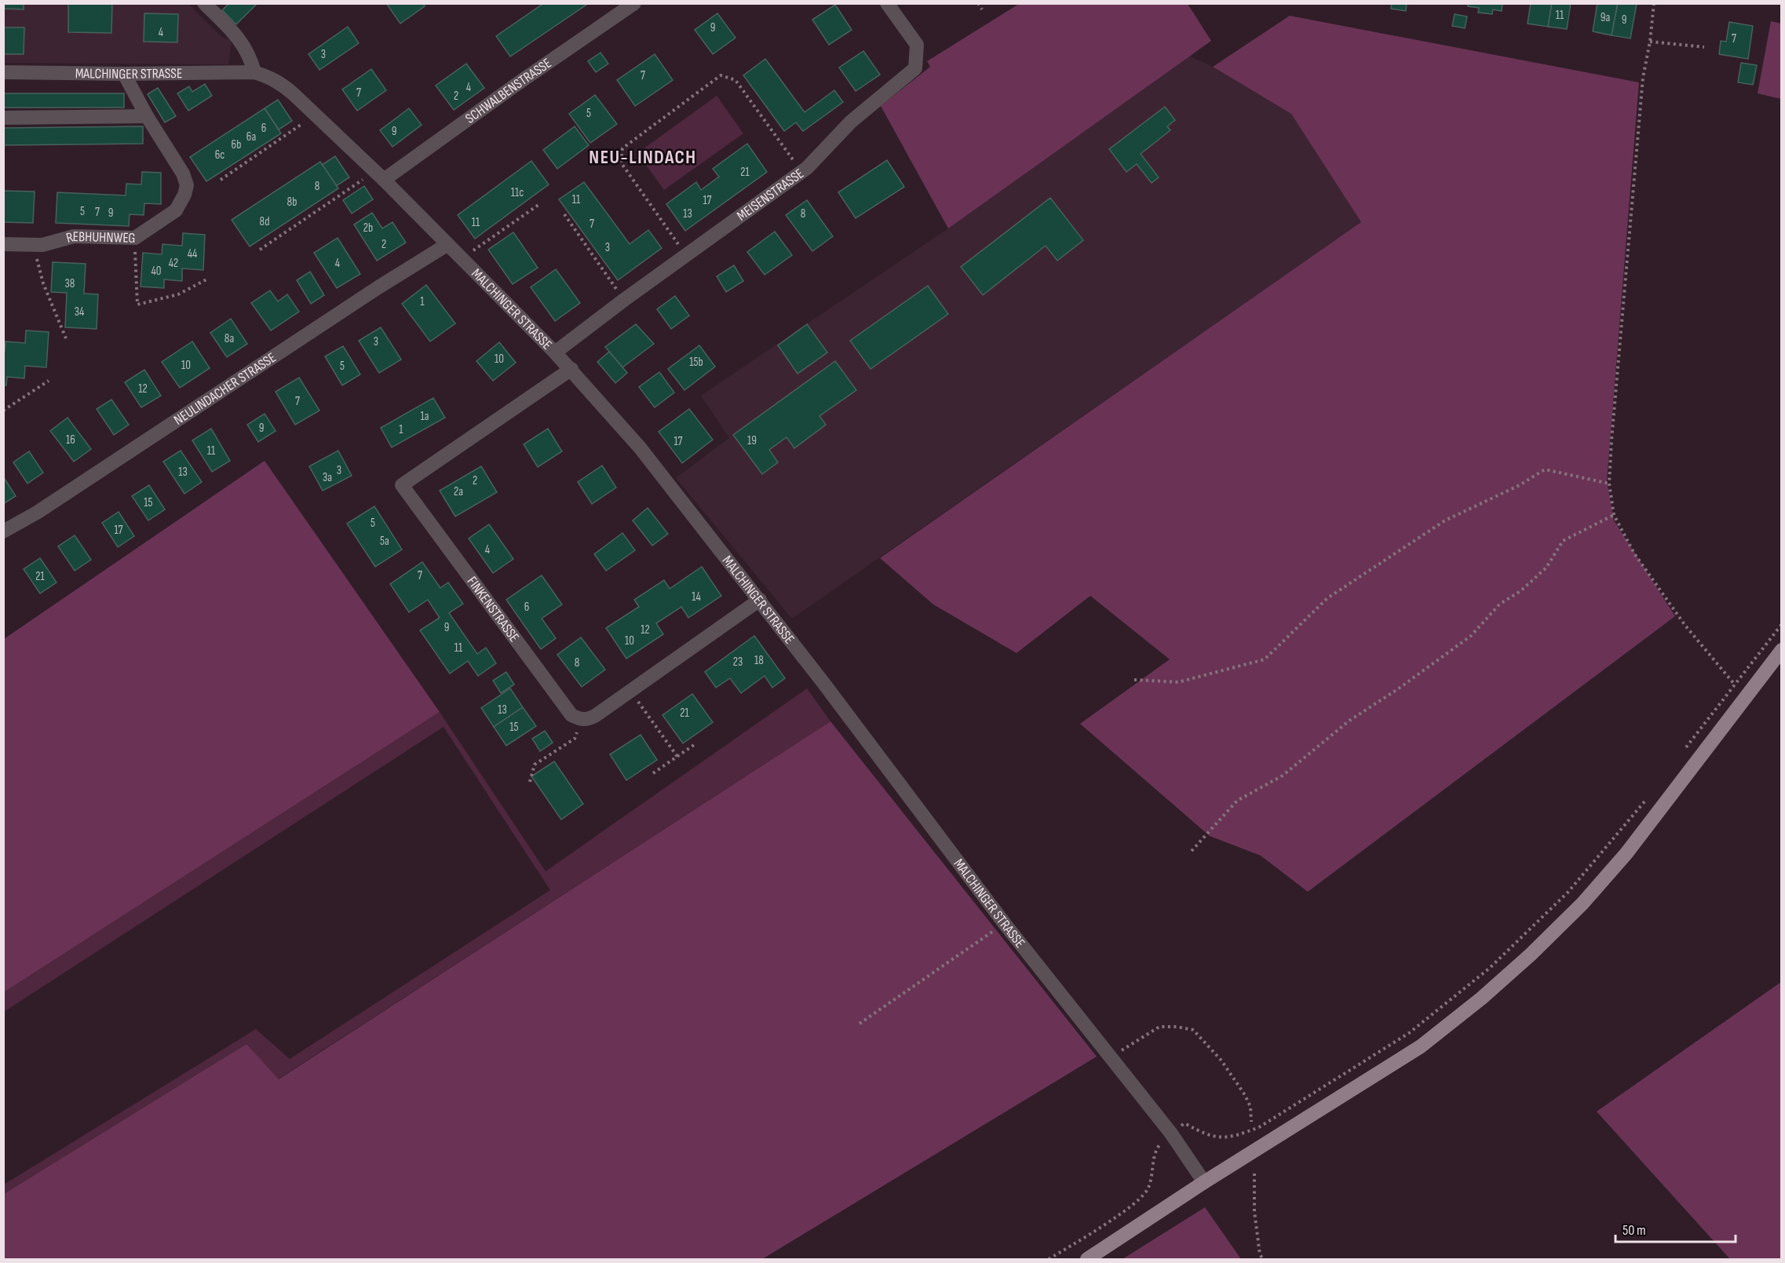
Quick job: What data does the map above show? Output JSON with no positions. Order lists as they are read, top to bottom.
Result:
{
  "streets": {
    "street": [
      "MALCHINGER STRASSE",
      "SCHWALBENSTRASSE",
      "MEISENSTRASSE",
      "REBHUHNWEG",
      "NEULINDACHER STRASSE",
      "FINKENSTRASSE"
    ]
  },
  "crossings": [
    ["MALCHINGER STRASSE", "SCHWALBENSTRASSE"],
    ["MALCHINGER STRASSE", "MEISENSTRASSE"],
    ["MALCHINGER STRASSE", "REBHUHNWEG"],
    ["MALCHINGER STRASSE", "NEULINDACHER STRASSE"],
    ["MALCHINGER STRASSE", "FINKENSTRASSE"]
  ],
  "districts": ["NEU-LINDACH"],
  "house_numbers": [
    "11",
    "9a",
    "9",
    "9",
    "4",
    "7",
    "3",
    "7",
    "4",
    "7",
    "2",
    "5",
    "6",
    "9",
    "6a",
    "6b",
    "6c",
    "21",
    "8",
    "11c",
    "11",
    "17",
    "8b",
    "5",
    "7",
    "9",
    "13",
    "8",
    "8d",
    "11",
    "7",
    "2b",
    "2",
    "3",
    "44",
    "42",
    "4",
    "40",
    "38",
    "1",
    "34",
    "8a",
    "3",
    "10",
    "15b",
    "10",
    "5",
    "12",
    "7",
    "1a",
    "9",
    "1",
    "16",
    "19",
    "17",
    "11",
    "3",
    "13",
    "3a",
    "2",
    "2a",
    "15",
    "5",
    "17",
    "5a",
    "4",
    "7",
    "21",
    "14",
    "6",
    "9",
    "12",
    "10",
    "11",
    "18",
    "23",
    "8",
    "13",
    "21",
    "15"
  ],
  "scale_bar": "50 m"
}
